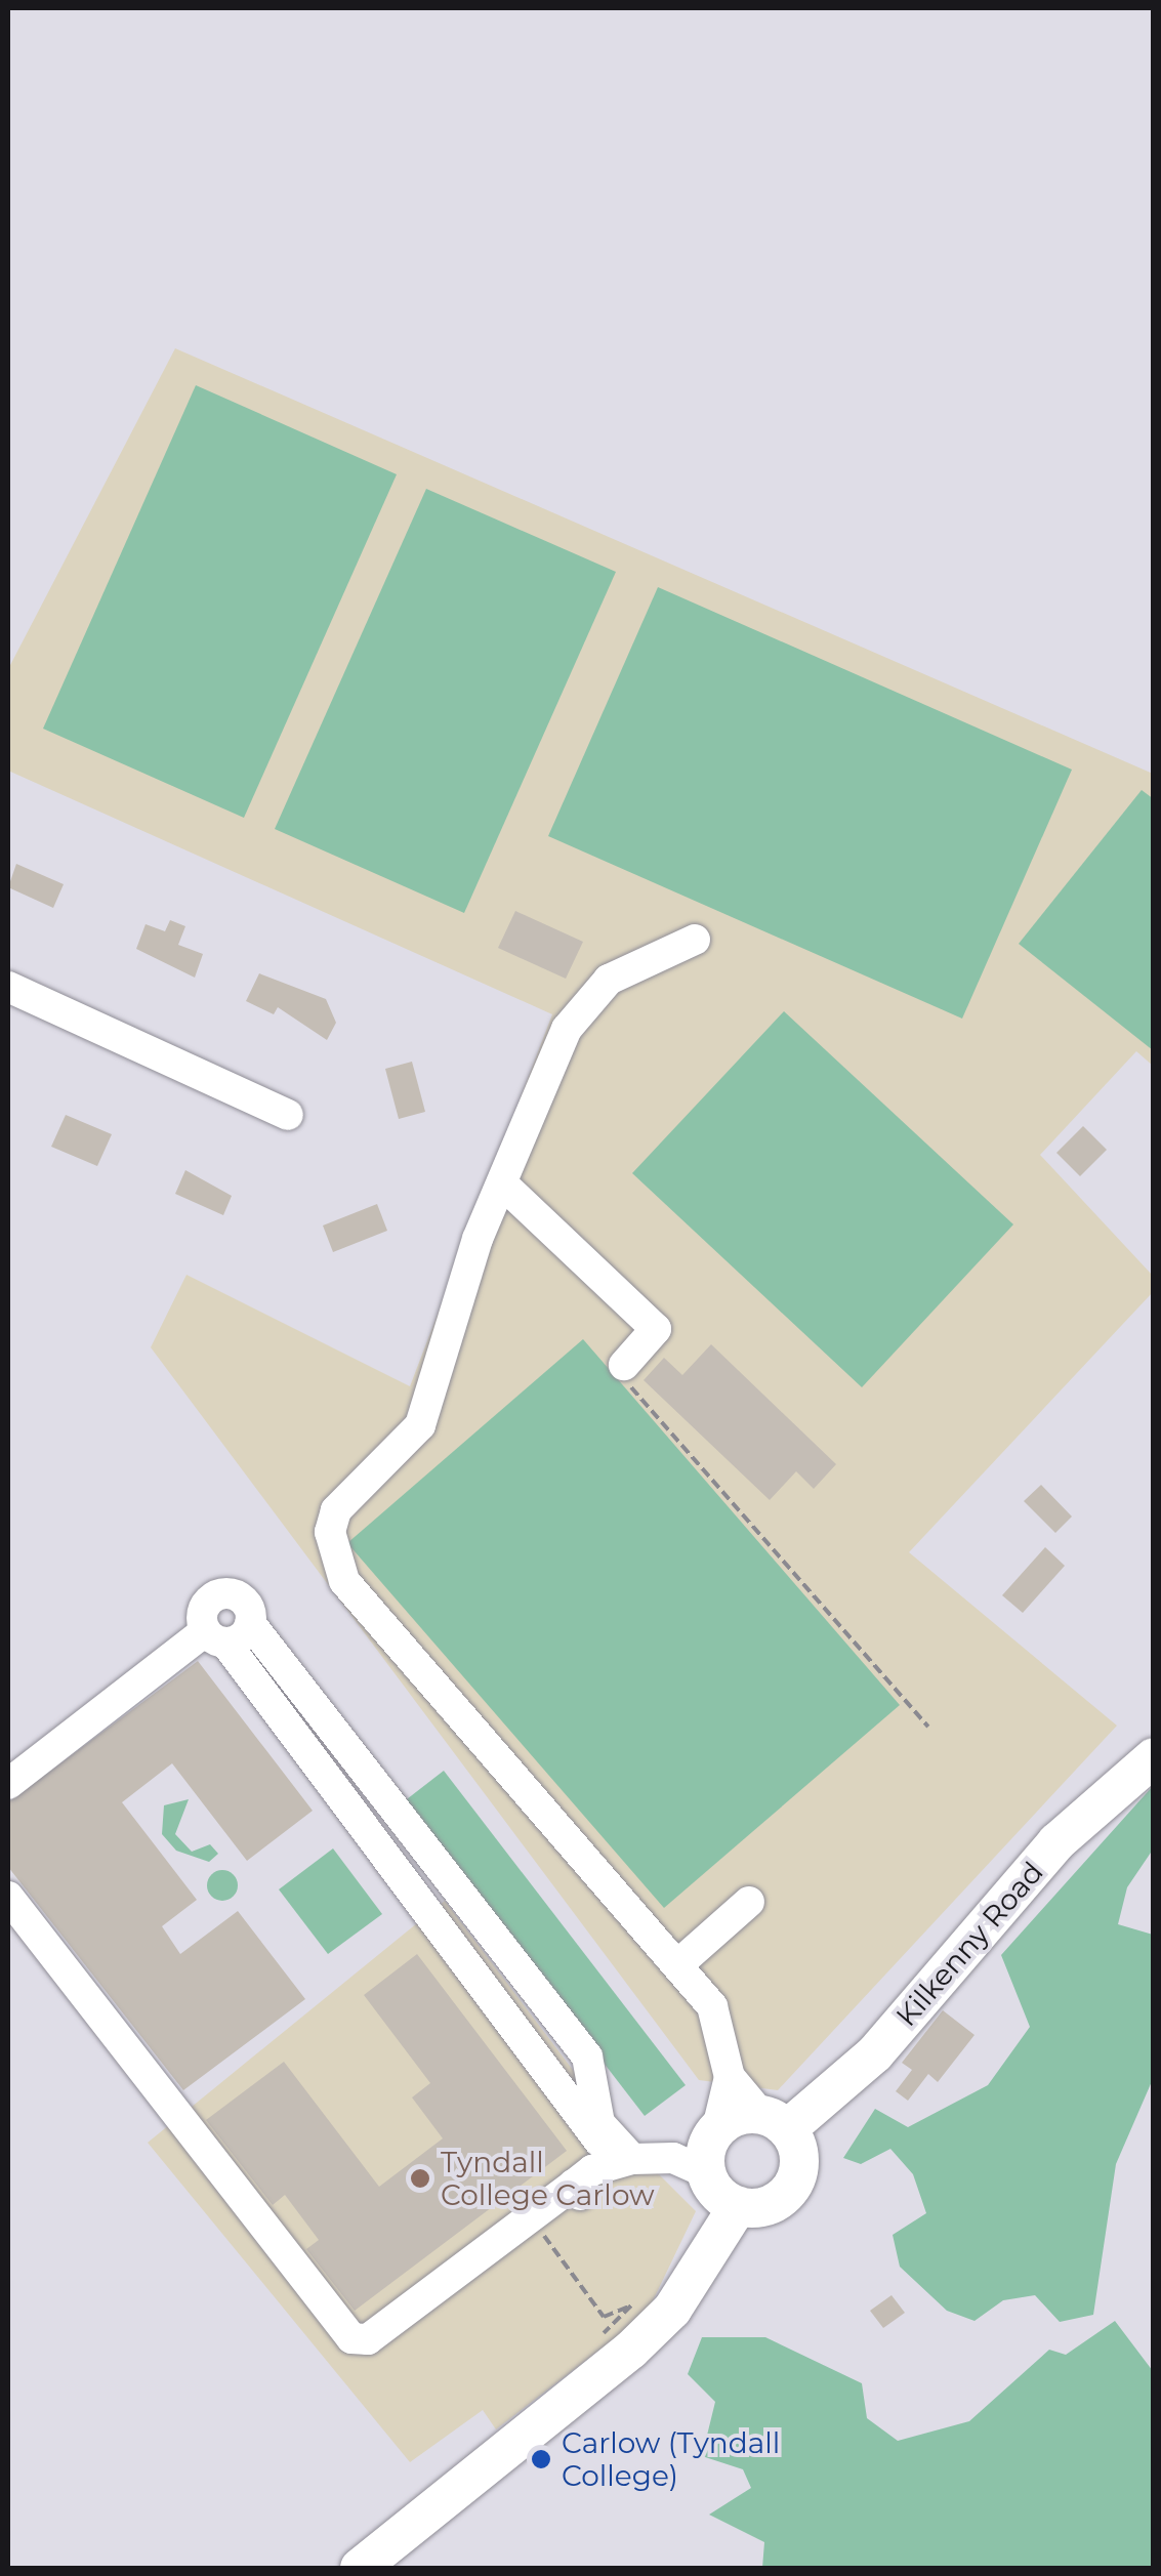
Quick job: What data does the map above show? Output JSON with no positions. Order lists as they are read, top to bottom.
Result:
{
  "streets": {
    "main road": ["Kilkenny Road"]
  },
  "places": ["Tyndall College Carlow", "Carlow (Tyndall College)"]
}
